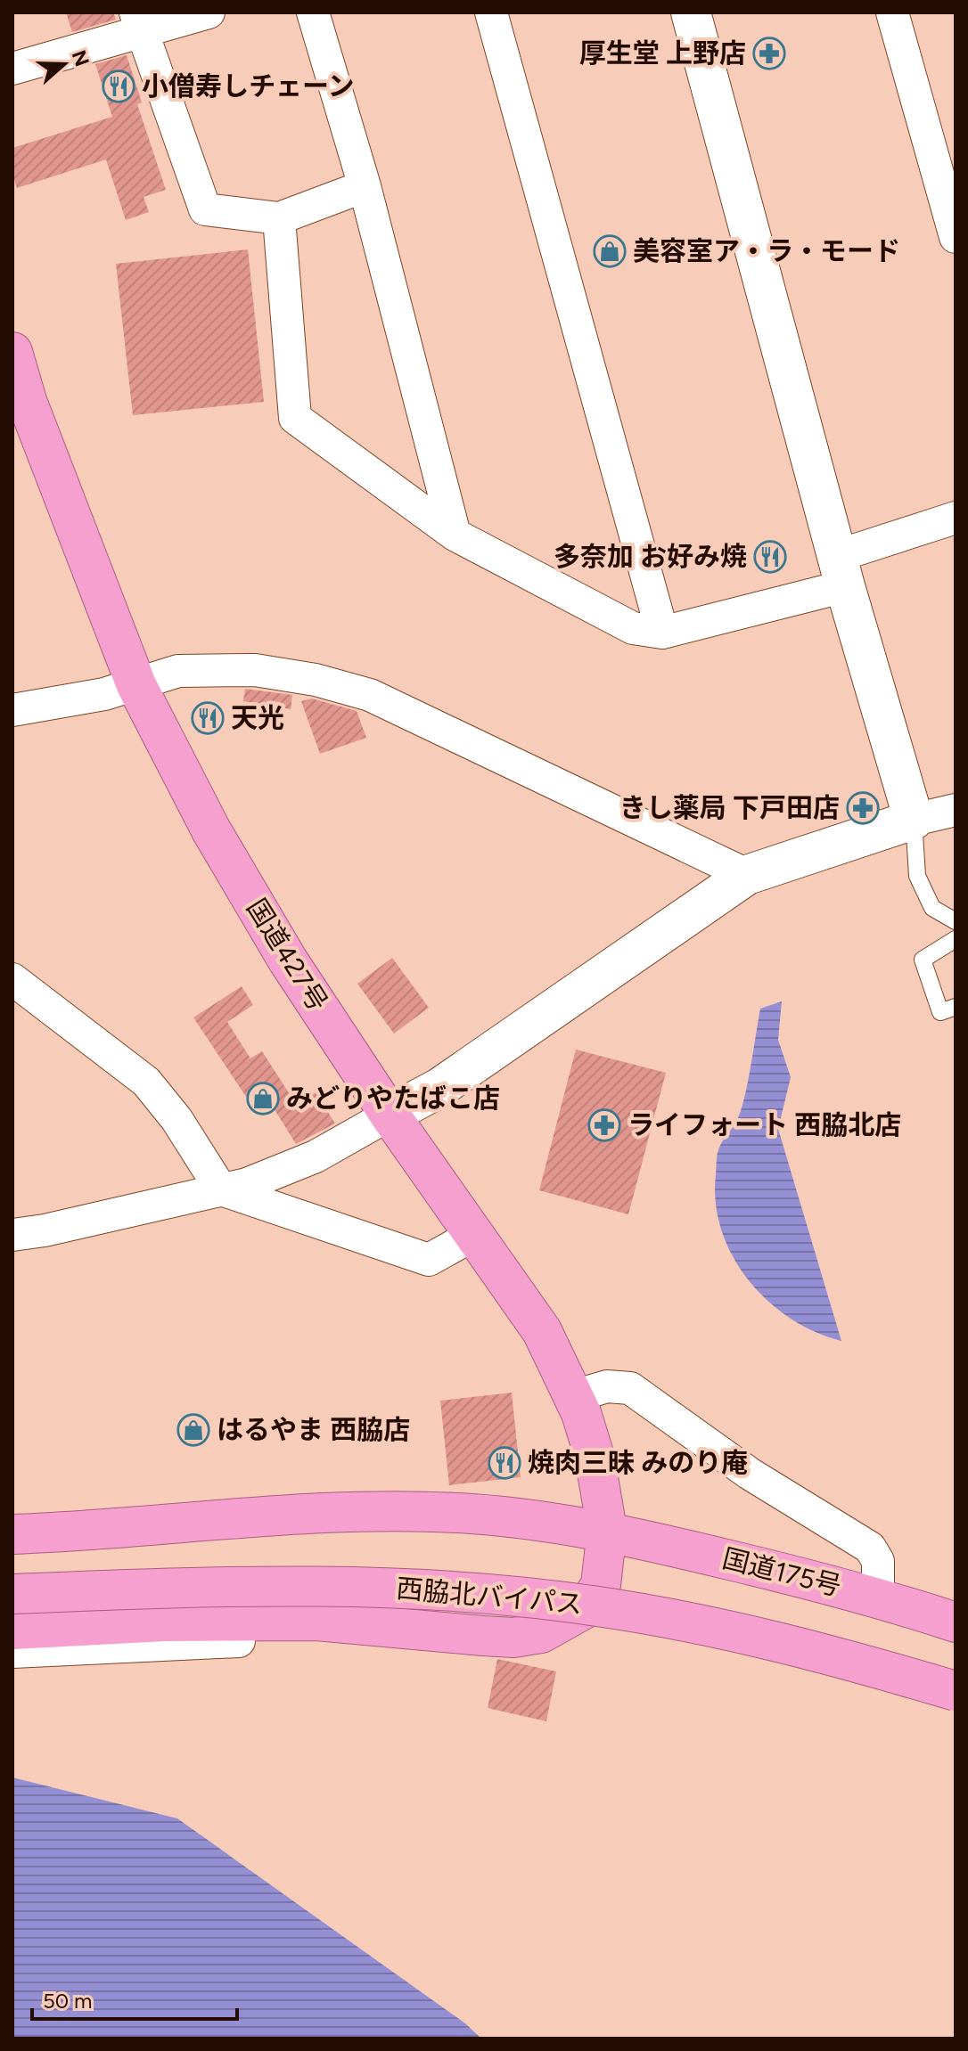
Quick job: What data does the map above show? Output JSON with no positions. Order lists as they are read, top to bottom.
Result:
{
  "streets": {
    "highway": ["国道427号", "国道175号", "西脇北バイパス"]
  },
  "crossings": [
    ["国道427号", "国道175号"]
  ],
  "places": {
    "pharmacy": ["厚生堂 上野店", "きし薬局 下戸田店", "ライフォート 西脇北店"],
    "restaurant": [
      "小僧寿しチェーン",
      "多奈加 お好み焼",
      "天光",
      "焼肉三昧 みのり庵"
    ],
    "shop": ["美容室ア・ラ・モード", "みどりやたばこ店", "はるやま 西脇店"]
  },
  "scale_bar": "50 m",
  "north": "right"
}
